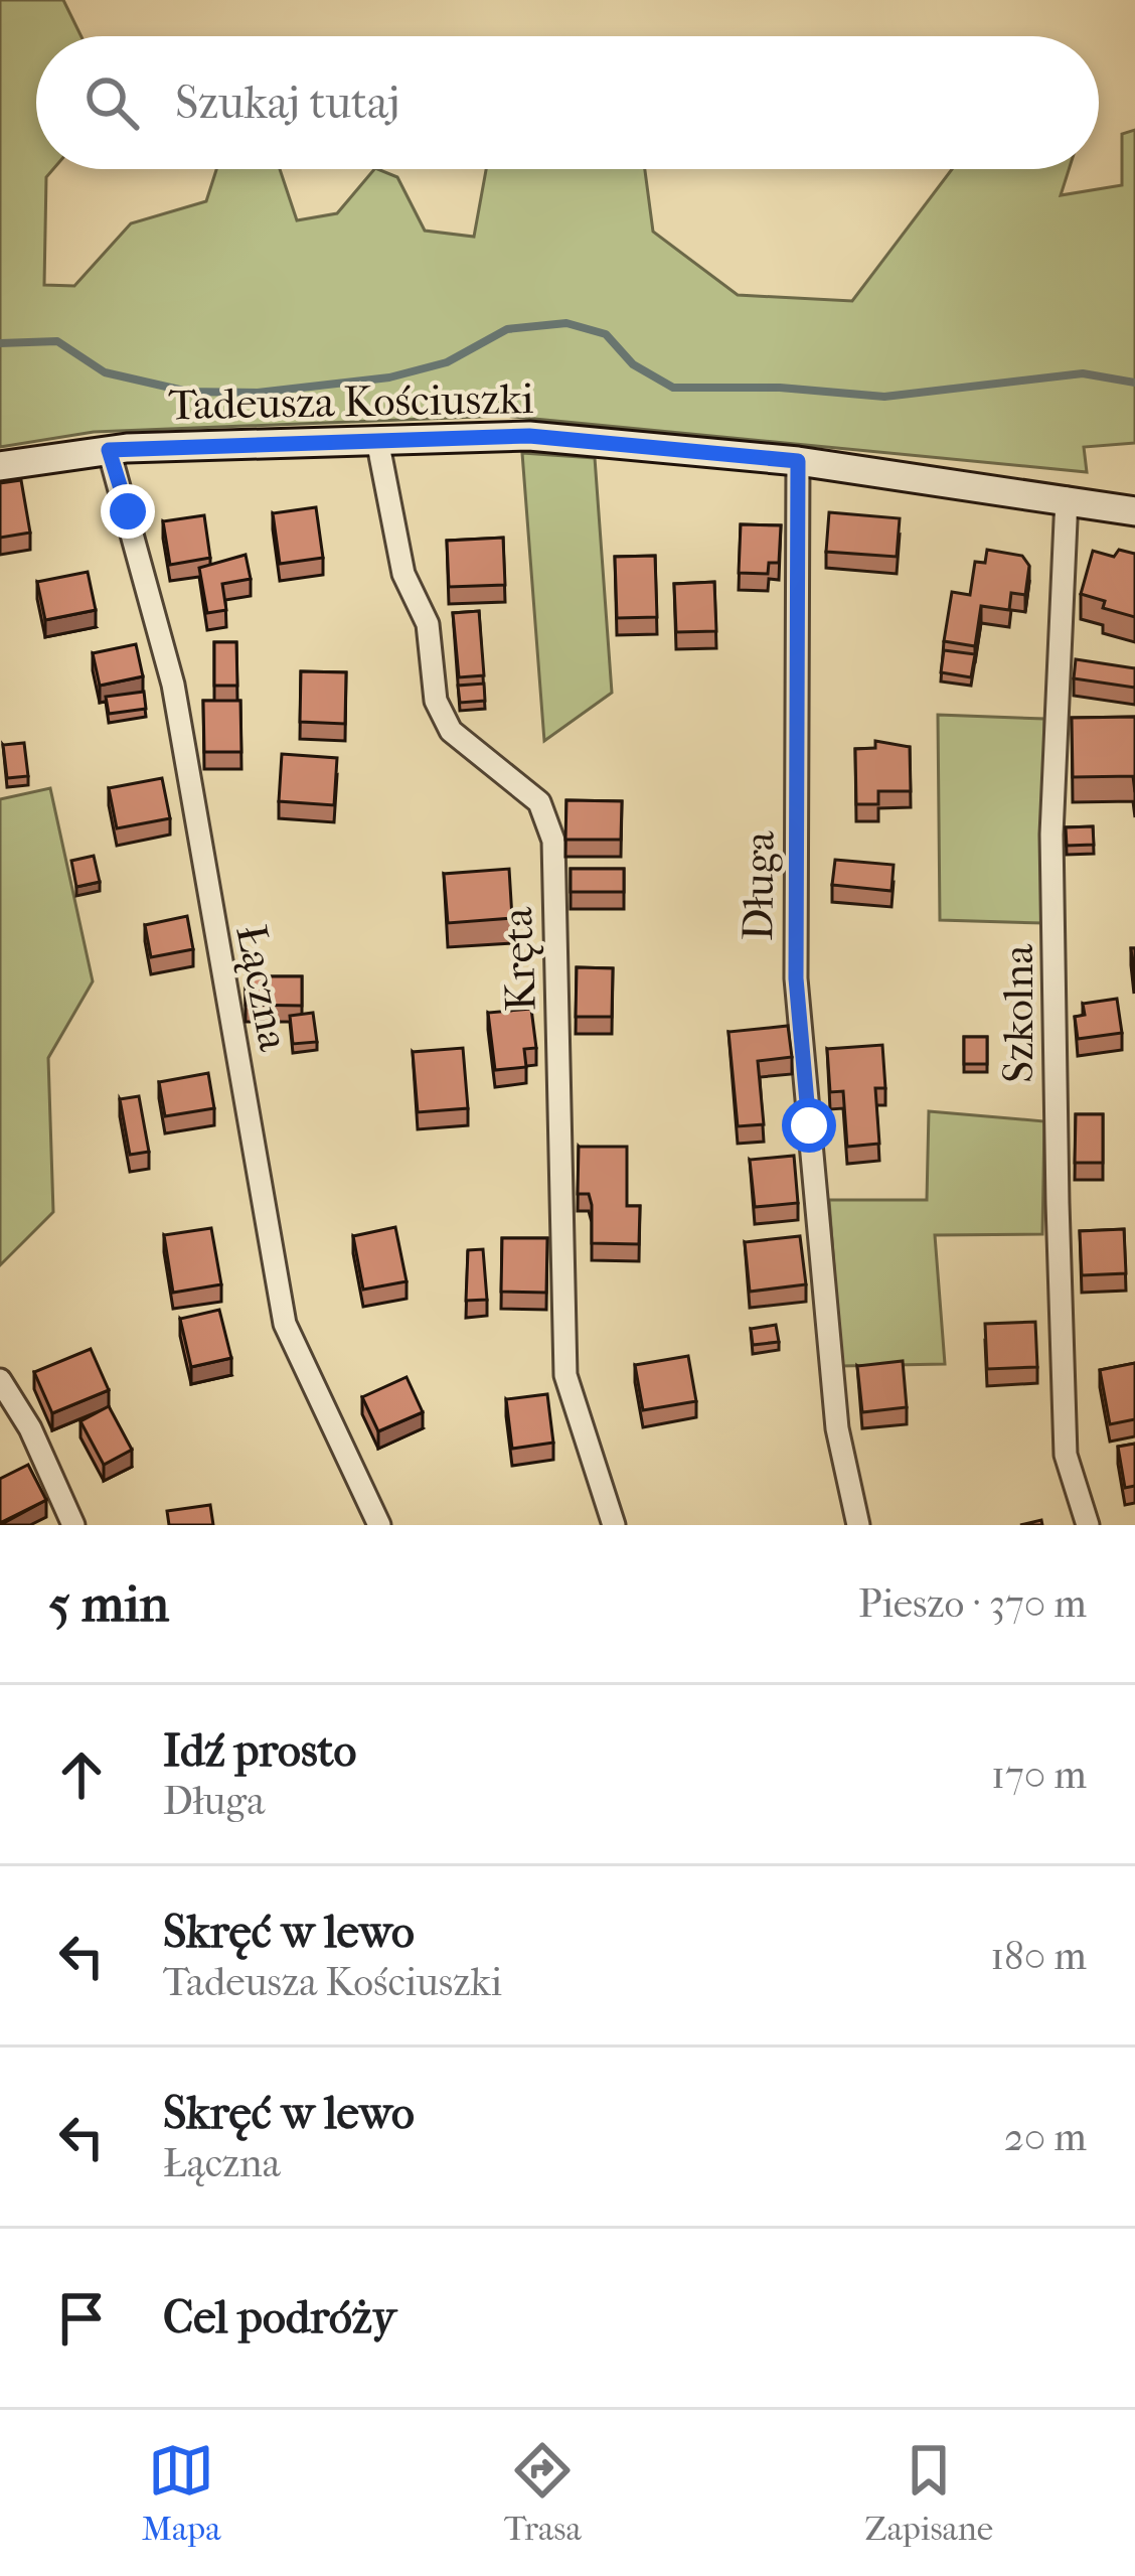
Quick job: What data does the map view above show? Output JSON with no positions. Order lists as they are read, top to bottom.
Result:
{
  "streets": {
    "street": [
      "Tadeusza Kościuszki",
      "Długa",
      "Kręta",
      "Łączna",
      "Szkolna"
    ]
  },
  "crossings": [
    ["Tadeusza Kościuszki", "Długa"],
    ["Tadeusza Kościuszki", "Kręta"],
    ["Tadeusza Kościuszki", "Łączna"],
    ["Tadeusza Kościuszki", "Szkolna"]
  ],
  "page": {
    "search": "Szukaj tutaj",
    "heading": ["5 min", "Pieszo · 370 m"],
    "list": [
      ["Idź prosto", "Długa", "170 m"],
      ["Skręć w lewo", "Tadeusza Kościuszki", "180 m"],
      ["Skręć w lewo", "Łączna", "20 m"],
      "Cel podróży"
    ],
    "nav": ["Mapa", "Trasa", "Zapisane"]
  }
}
